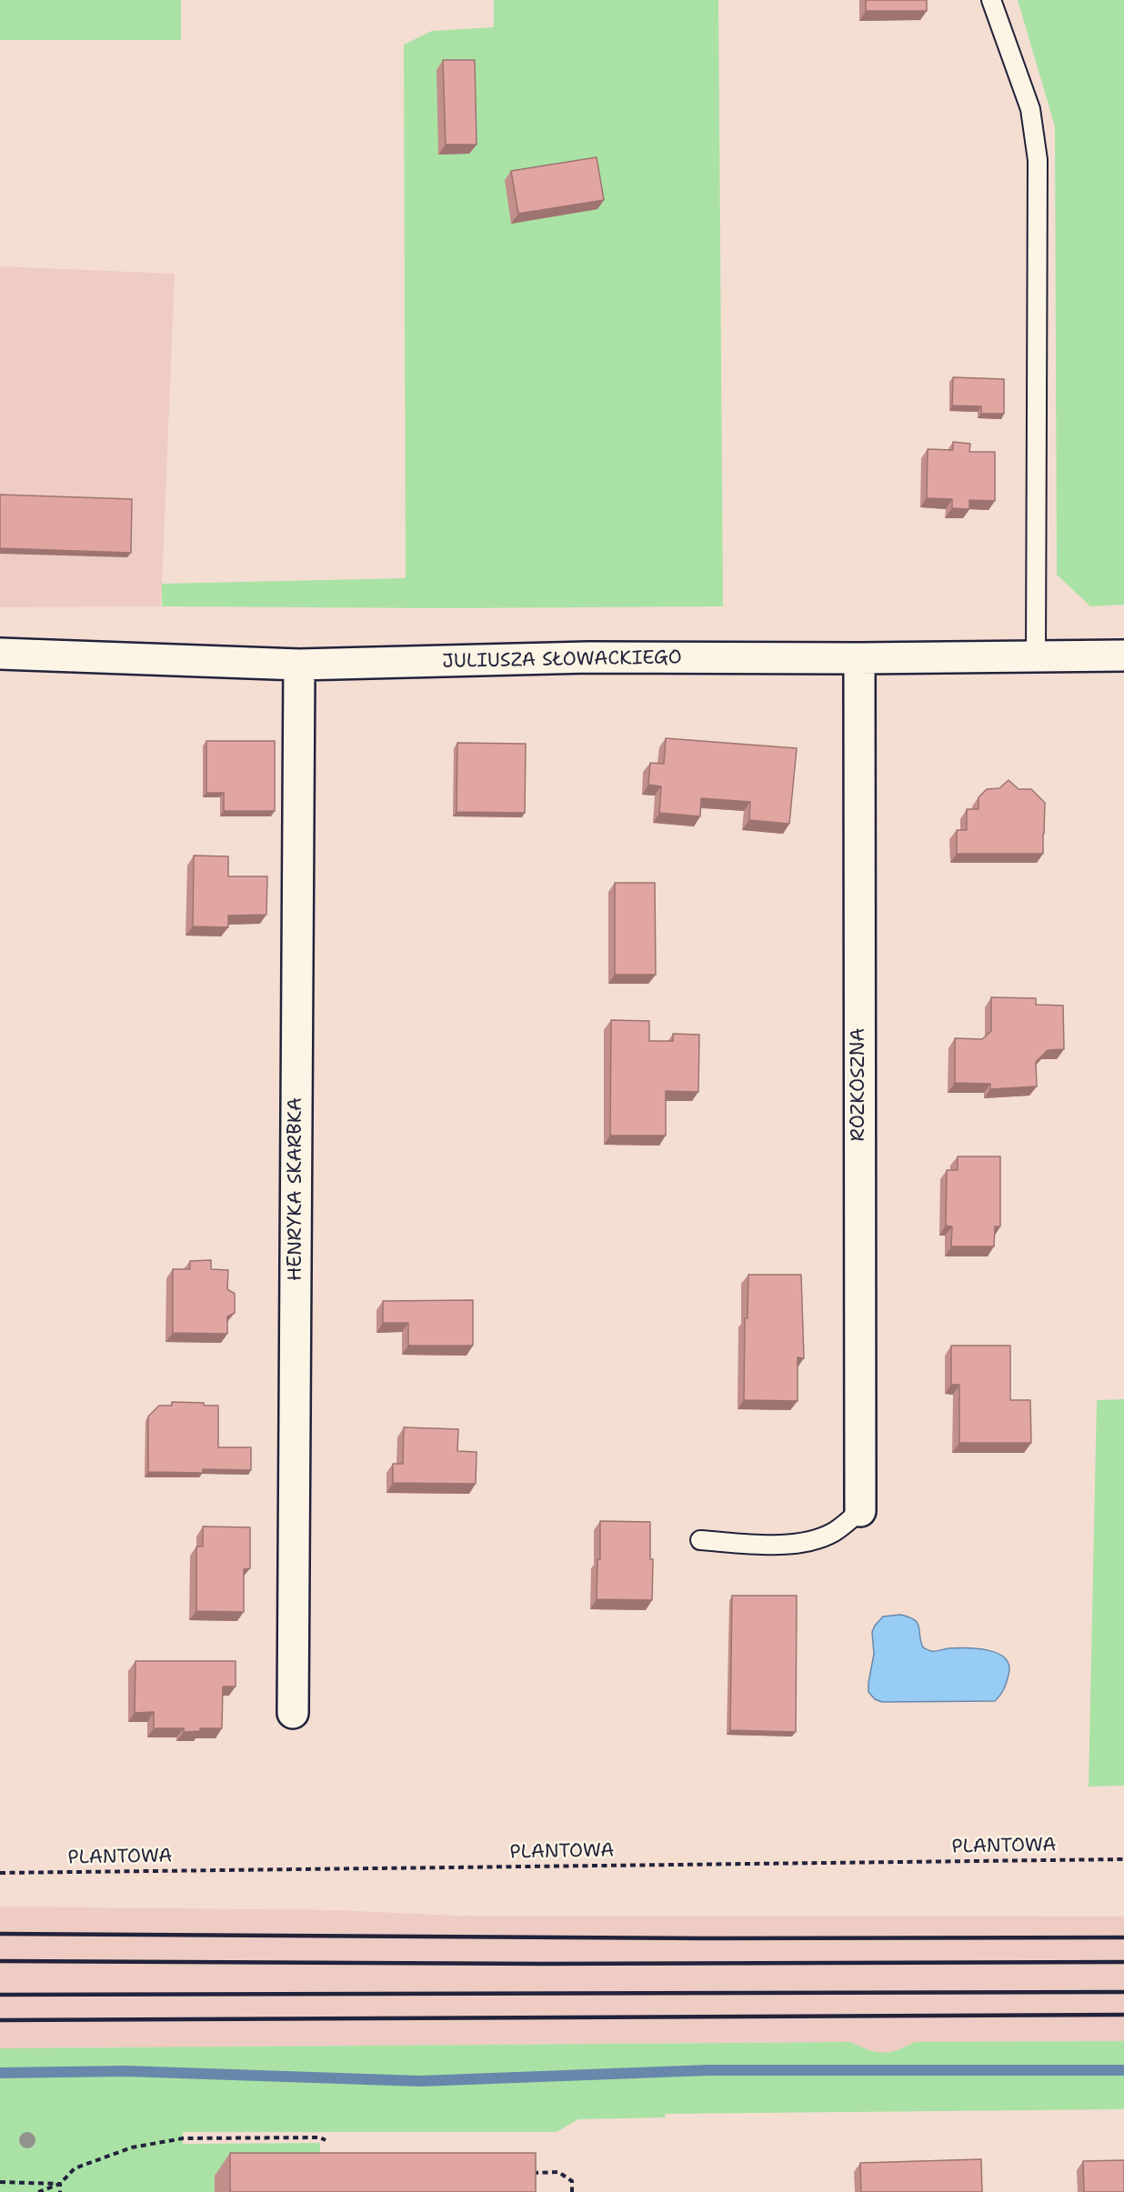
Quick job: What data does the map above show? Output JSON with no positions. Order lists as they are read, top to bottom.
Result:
{
  "streets": {
    "street": ["JULIUSZA SŁOWACKIEGO", "ROZKOSZNA", "HENRYKA SKARBKA"],
    "path": ["PLANTOWA"]
  },
  "crossings": [
    ["JULIUSZA SŁOWACKIEGO", "ROZKOSZNA"],
    ["JULIUSZA SŁOWACKIEGO", "HENRYKA SKARBKA"]
  ]
}
